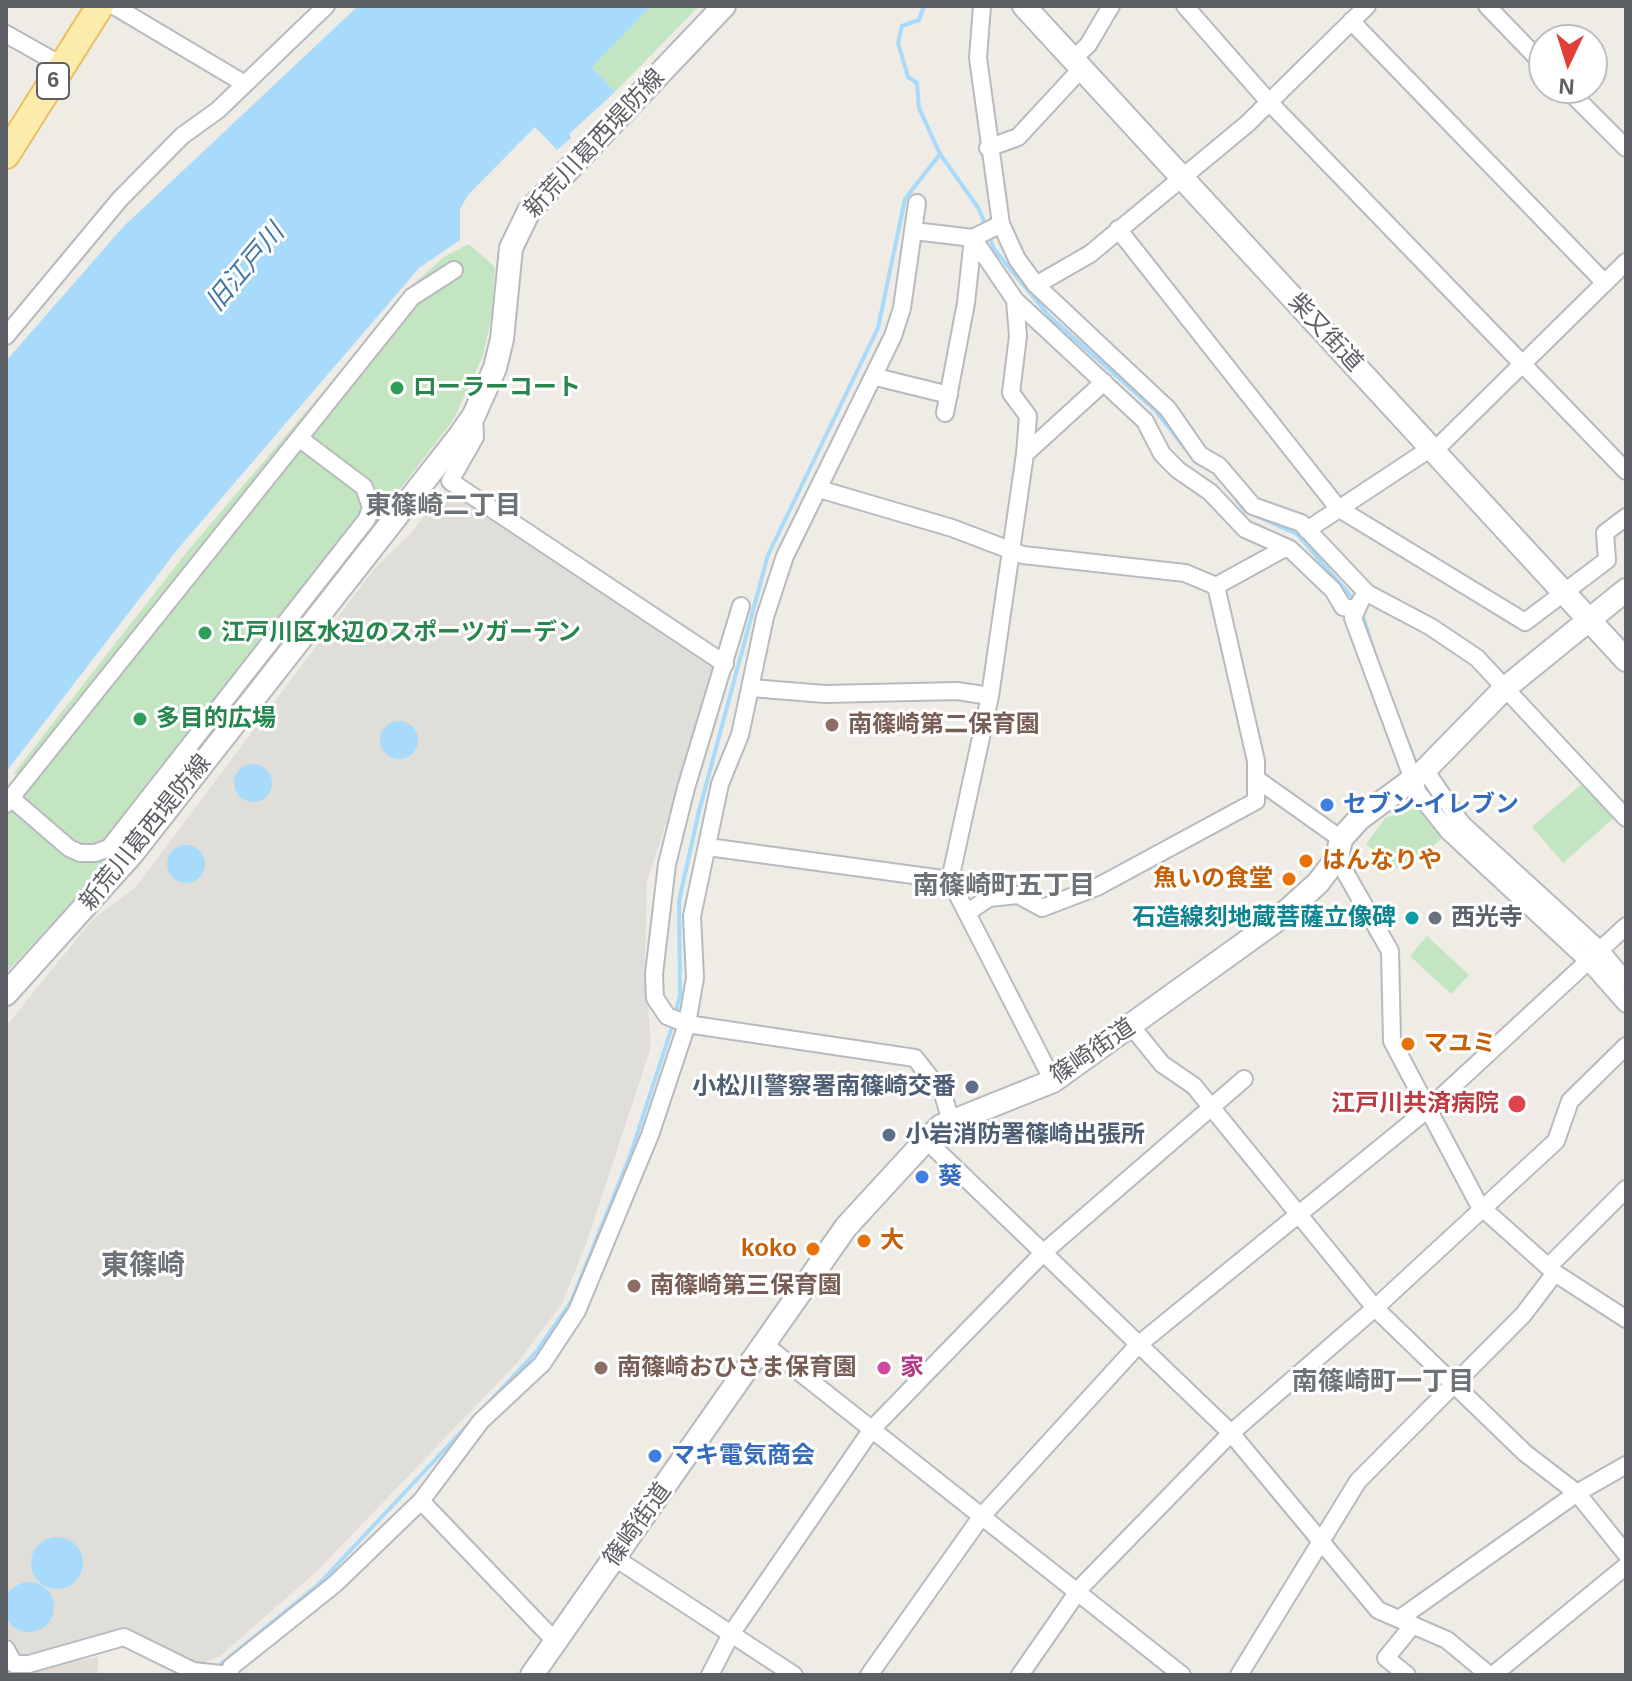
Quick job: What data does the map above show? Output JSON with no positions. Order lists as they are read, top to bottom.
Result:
{
  "streets": {
    "main road": [
      "6",
      "新荒川葛西堤防線",
      "柴又街道",
      "篠崎街道"
    ]
  },
  "crossings": [
    ["柴又街道", "篠崎街道"]
  ],
  "districts": [
    "東篠崎二丁目",
    "南篠崎町五丁目",
    "東篠崎",
    "南篠崎町一丁目"
  ],
  "water": ["旧江戸川"],
  "places": [
    "ローラーコート",
    "江戸川区水辺のスポーツガーデン",
    "多目的広場",
    "南篠崎第二保育園",
    "セブン-イレブン",
    "はんなりや",
    "魚いの食堂",
    "石造線刻地蔵菩薩立像碑",
    "西光寺",
    "マユミ",
    "小松川警察署南篠崎交番",
    "江戸川共済病院",
    "小岩消防署篠崎出張所",
    "葵",
    "大",
    "koko",
    "南篠崎第三保育園",
    "南篠崎おひさま保育園",
    "家",
    "マキ電気商会"
  ],
  "north": "bottom"
}
